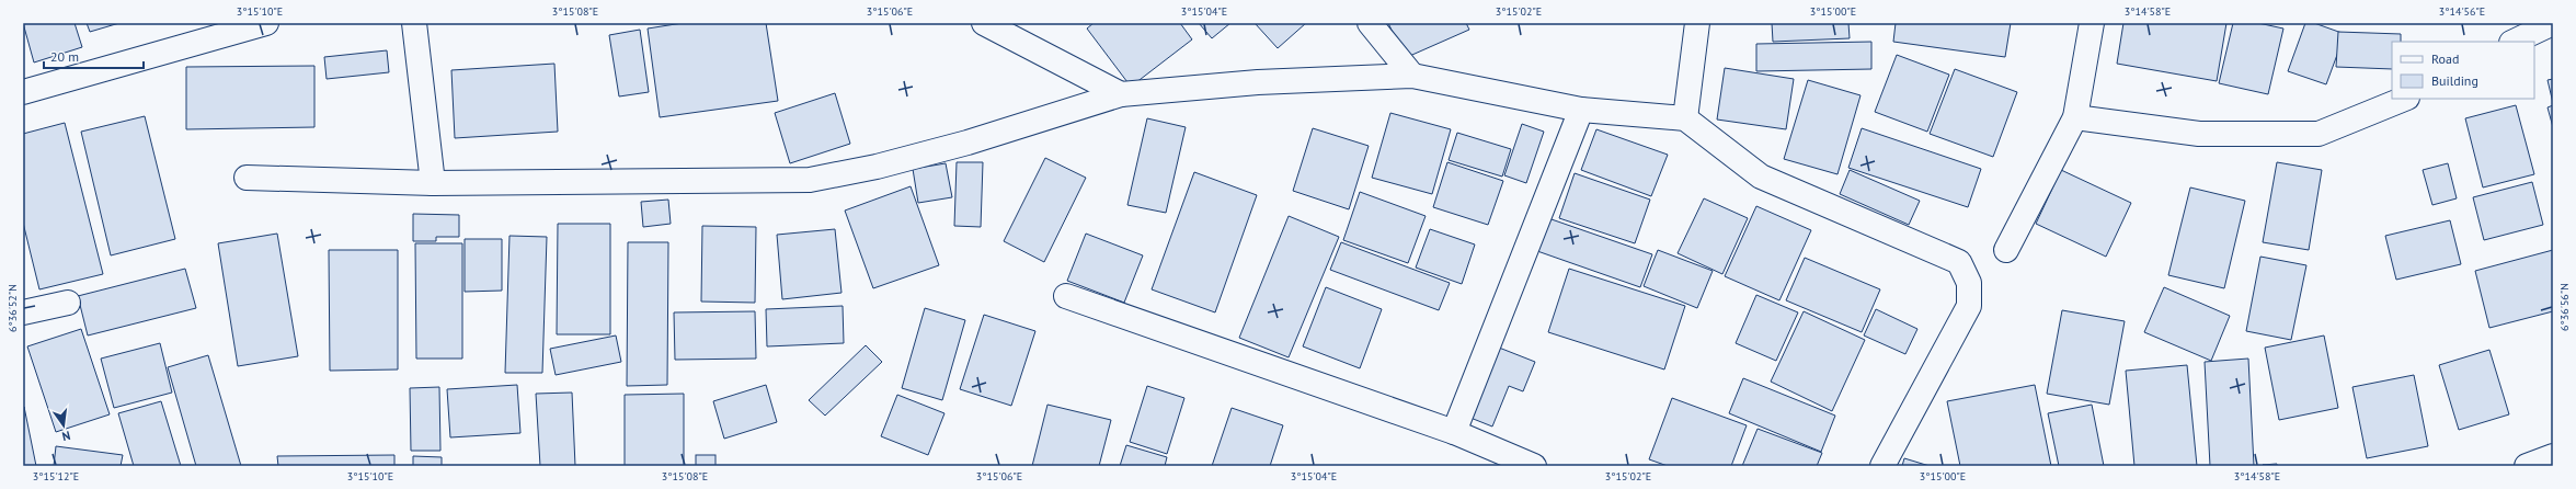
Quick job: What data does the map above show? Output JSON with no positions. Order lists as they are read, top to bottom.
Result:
{
  "legend": ["Road", "Building"],
  "scale_bar": "20 m",
  "north": "bottom",
  "coordinates": [
    "3°15'10\"E",
    "3°15'08\"E",
    "3°15'06\"E",
    "3°15'04\"E",
    "3°15'02\"E",
    "3°15'00\"E",
    "3°14'58\"E",
    "3°14'56\"E",
    "6°36'56\"N",
    "6°36'52\"N",
    "3°15'12\"E"
  ]
}
